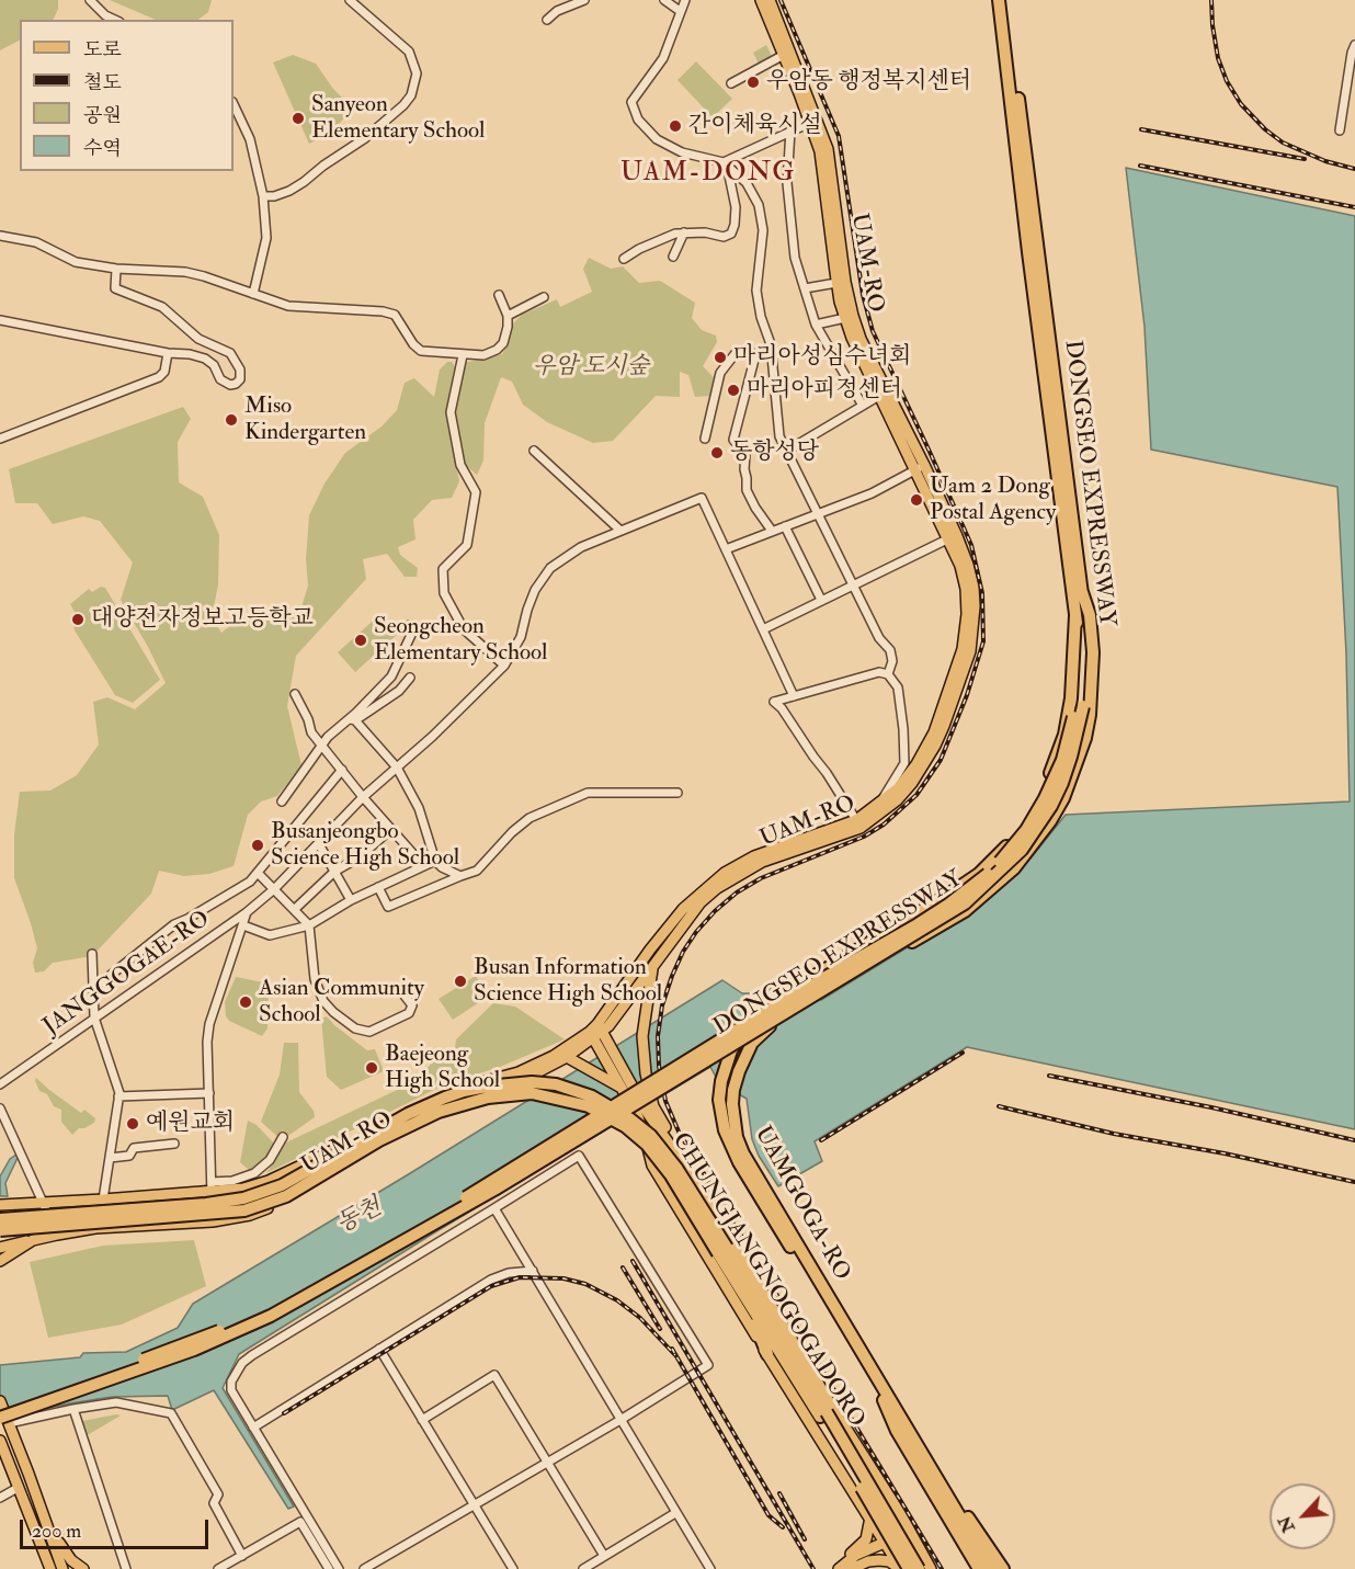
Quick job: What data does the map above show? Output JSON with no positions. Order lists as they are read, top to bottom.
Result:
{
  "streets": {
    "highway": ["DONGSEO EXPRESSWAY", "UAMGOGA-RO", "CHUNGJANGNOGOGADORO"],
    "main road": ["UAM-RO"],
    "street": ["JANGGOGAE-RO"]
  },
  "crossings": [
    ["DONGSEO EXPRESSWAY", "UAMGOGA-RO"]
  ],
  "districts": ["UAM-DONG"],
  "water": ["동천"],
  "parks": ["우암 도시숲"],
  "places": [
    "우암동 행정복지센터",
    "Sanyeon Elementary School",
    "간이체육시설",
    "마리아성심수녀회",
    "마리아피정센터",
    "Miso Kindergarten",
    "동항성당",
    "Uam 2 Dong Postal Agency",
    "대양전자정보고등학교",
    "Seongcheon Elementary School",
    "Busanjeongbo Science High School",
    "Busan Information Science High School",
    "Asian Community School",
    "Baejeong High School",
    "예원교회"
  ],
  "legend": [
    "도로",
    "철도",
    "공원",
    "수역"
  ],
  "scale_bar": "200 m",
  "north": "bottom left"
}
